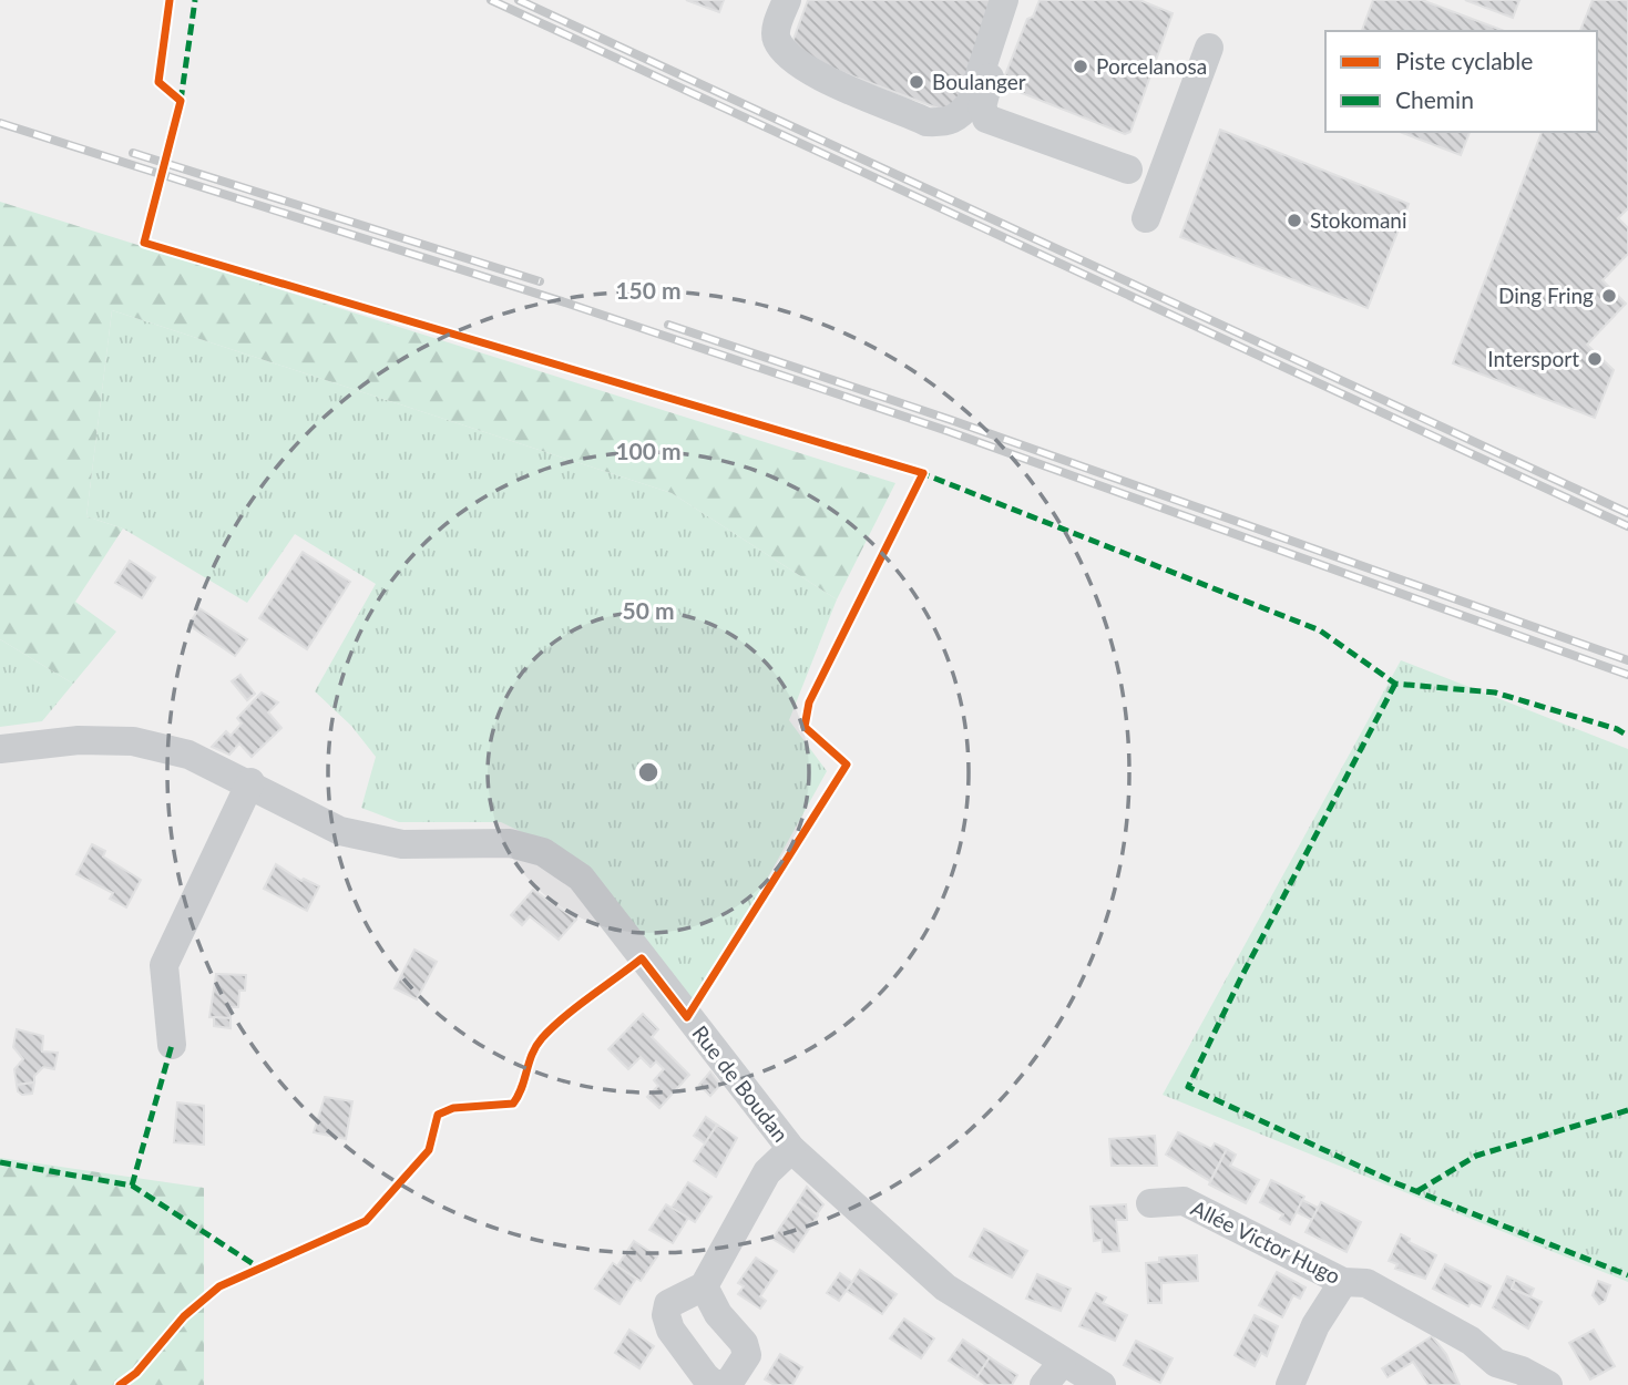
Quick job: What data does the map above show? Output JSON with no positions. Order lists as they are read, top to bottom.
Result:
{
  "streets": {
    "street": ["Rue de Boudan", "Allée Victor Hugo"]
  },
  "places": [
    "Porcelanosa",
    "Boulanger",
    "Stokomani",
    "Ding Fring",
    "Intersport"
  ],
  "legend": ["Piste cyclable", "Chemin"],
  "rings": ["150 m", "100 m", "50 m"]
}
